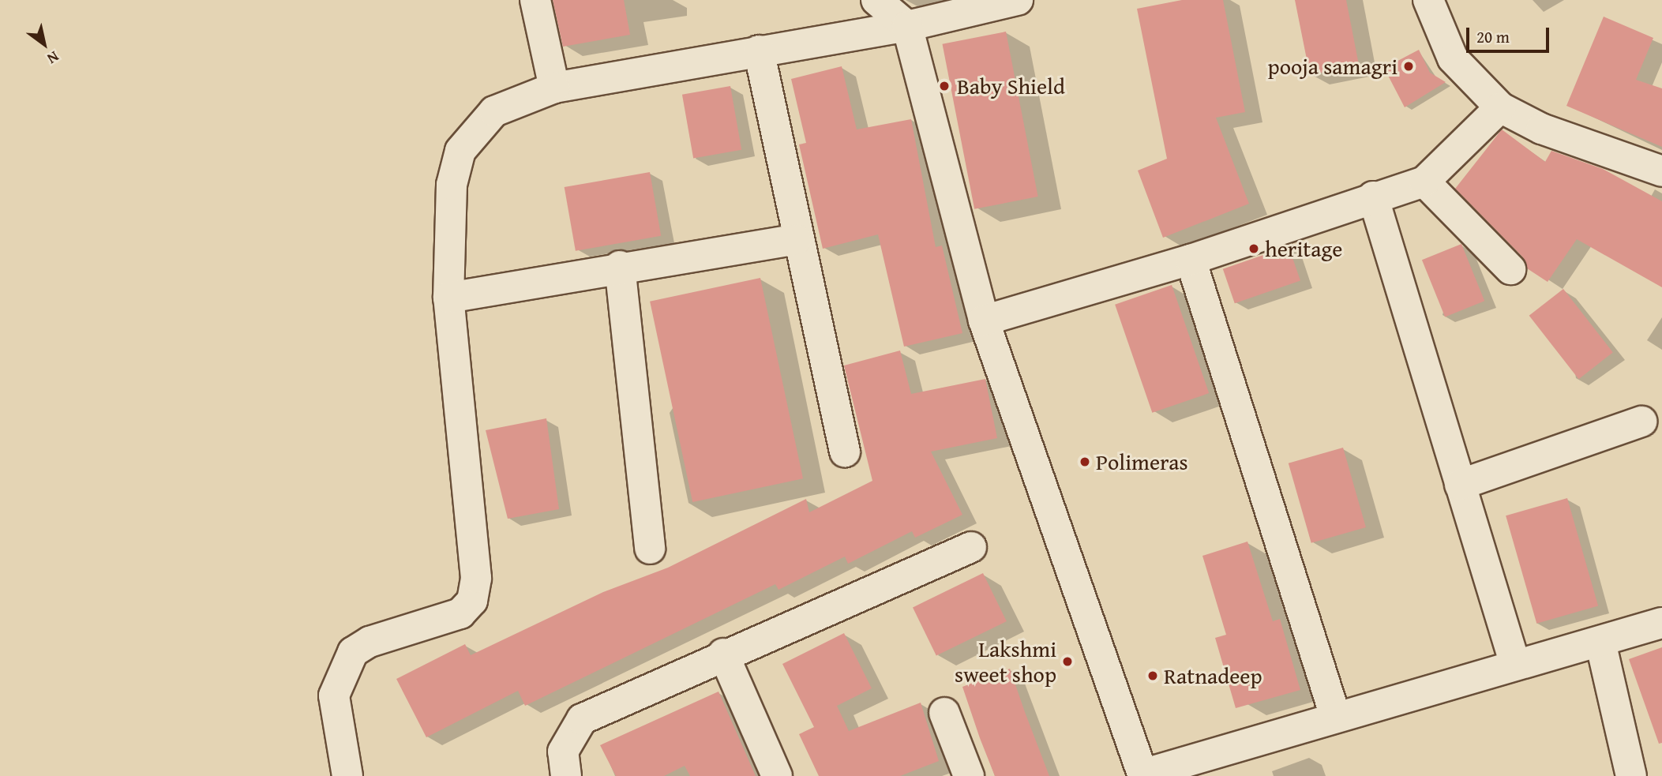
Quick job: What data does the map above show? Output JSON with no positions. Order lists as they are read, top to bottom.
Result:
{
  "places": [
    "pooja samagri",
    "Baby Shield",
    "heritage",
    "Polimeras",
    "Lakshmi sweet shop",
    "Ratnadeep"
  ],
  "scale_bar": "20 m",
  "north": "bottom right"
}
